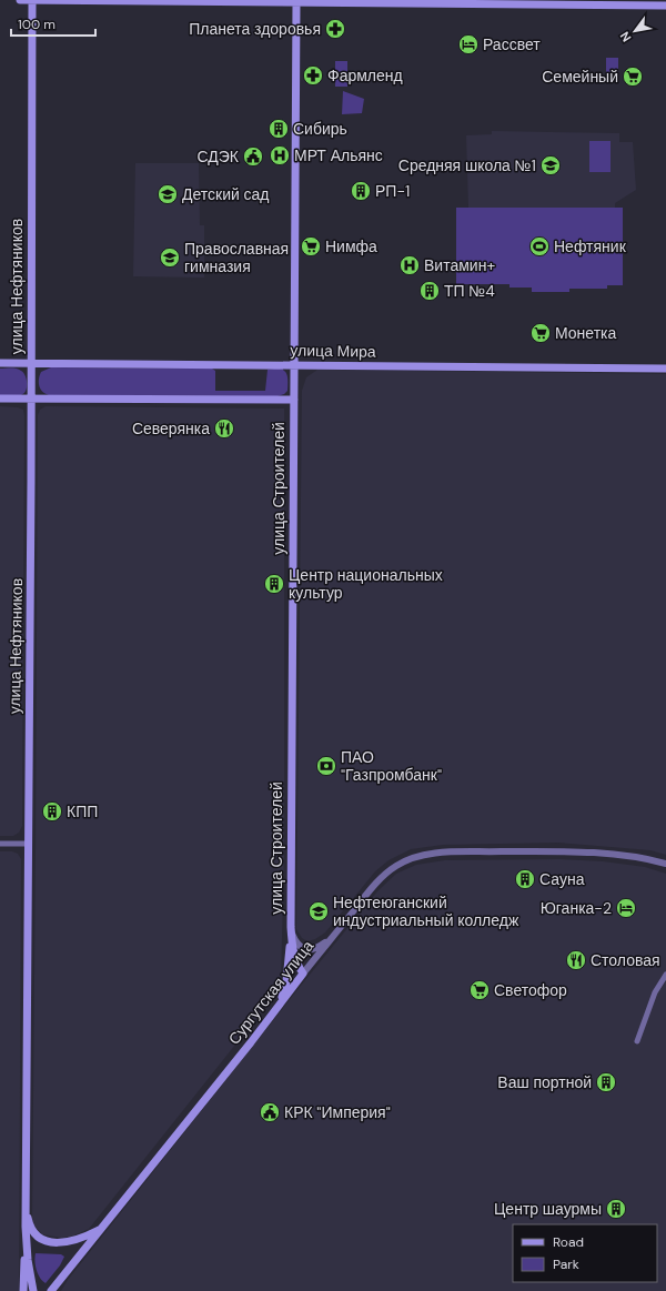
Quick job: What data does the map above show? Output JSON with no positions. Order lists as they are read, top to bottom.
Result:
{
  "streets": {
    "main road": [
      "улица Нефтяников",
      "улица Мира",
      "улица Строителей",
      "Сургутская улица"
    ]
  },
  "crossings": [
    ["улица Нефтяников", "улица Мира"],
    ["улица Мира", "улица Строителей"],
    ["улица Строителей", "Сургутская улица"]
  ],
  "places": {
    "pharmacy": ["Планета здоровья", "Фармленд"],
    "hotel": ["Рассвет", "Юганка-2"],
    "supermarket": [
      "Семейный",
      "Нимфа",
      "Монетка",
      "Светофор"
    ],
    "building": [
      "Сибирь",
      "РП-1",
      "ТП №4",
      "Центр национальных культур",
      "КПП",
      "Сауна",
      "Ваш портной",
      "Центр шаурмы"
    ],
    "hospital": ["МРТ Альянс", "Витамин+"],
    "public building": ["СДЭК", "КРК \"Империя\""],
    "school or university": [
      "Средняя школа №1",
      "Детский сад",
      "Православная гимназия",
      "Нефтеюганский индустриальный колледж"
    ],
    "sports": ["Нефтяник"],
    "restaurant": ["Северянка", "Столовая"],
    "bank": ["ПАО \"Газпромбанк\""]
  },
  "legend": ["Road", "Park"],
  "scale_bar": "100 m",
  "north": "bottom left"
}
